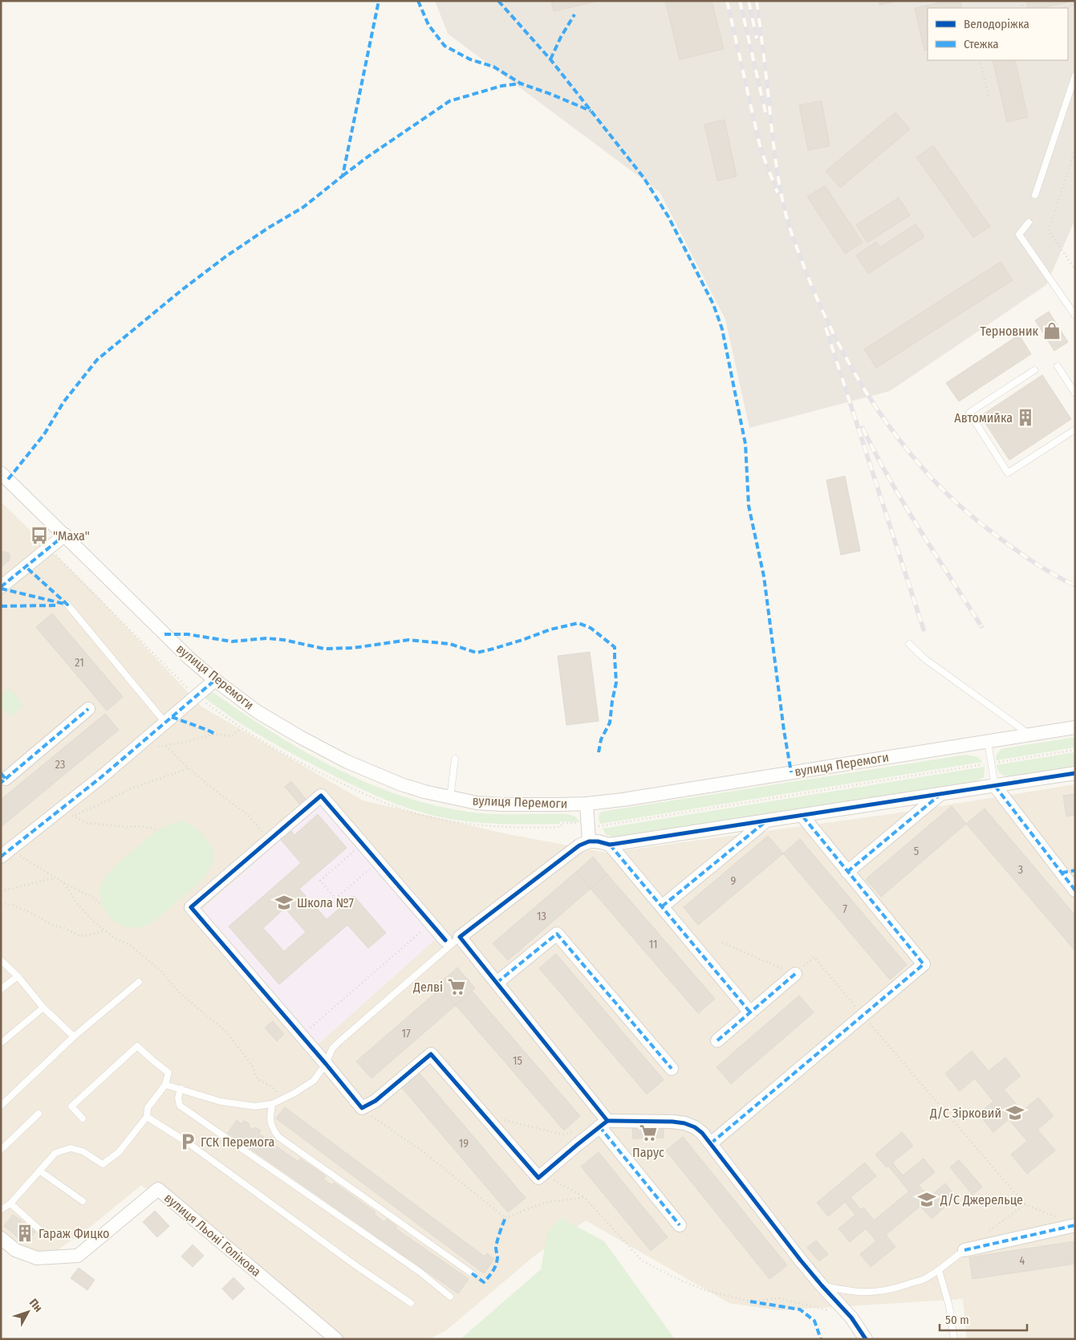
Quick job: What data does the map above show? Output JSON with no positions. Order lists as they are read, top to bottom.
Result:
{
  "streets": {
    "street": ["вулиця Перемоги", "вулиця Льоні Голікова"]
  },
  "places": {
    "shop": ["Терновник"],
    "building": ["Автомийка", "Гараж Фицко"],
    "bus stop": ["\"Маха\""],
    "school or university": ["Школа №7", "Д/С Зірковий", "Д/С Джерельце"],
    "supermarket": ["Делві", "Парус"],
    "parking": ["ГСК Перемога"]
  },
  "house_numbers": [
    "21",
    "23",
    "5",
    "3",
    "9",
    "7",
    "13",
    "11",
    "17",
    "15",
    "19",
    "4"
  ],
  "legend": ["Велодоріжка", "Стежка"],
  "scale_bar": "50 m",
  "north": "top right"
}
